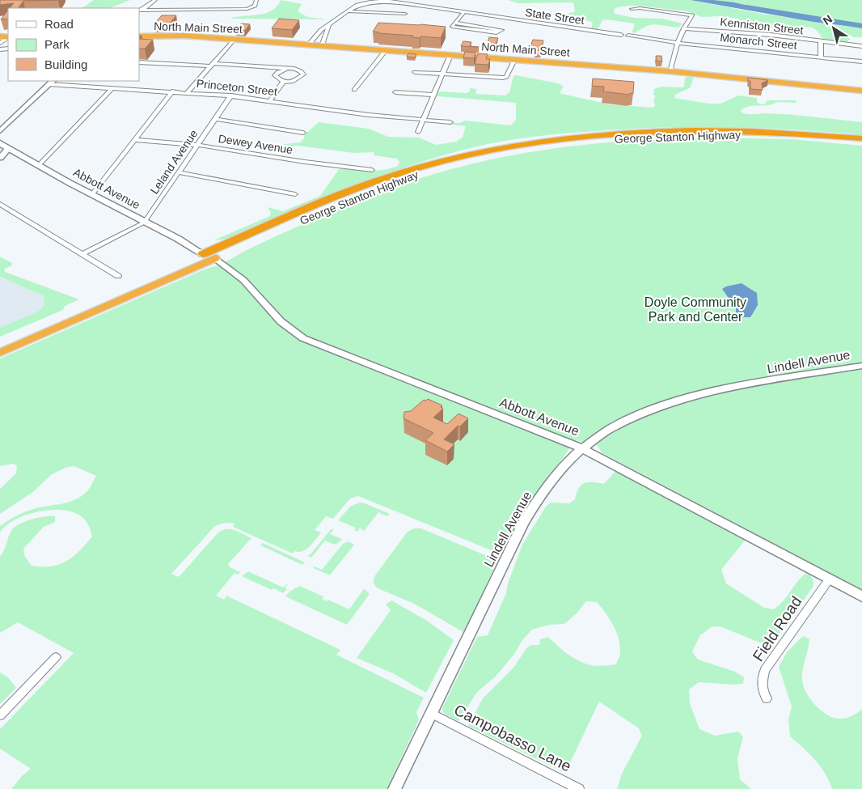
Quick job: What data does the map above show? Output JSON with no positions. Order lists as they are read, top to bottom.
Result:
{
  "streets": {
    "highway": ["North Main Street", "George Stanton Highway"],
    "main road": ["Abbott Avenue"],
    "street": [
      "State Street",
      "Kenniston Street",
      "Monarch Street",
      "Princeton Street",
      "Dewey Avenue",
      "Leland Avenue",
      "Lindell Avenue",
      "Field Road",
      "Campobasso Lane"
    ]
  },
  "crossings": [
    ["State Street", "North Main Street"],
    ["Princeton Street", "Leland Avenue"],
    ["George Stanton Highway", "Abbott Avenue"],
    ["Dewey Avenue", "Leland Avenue"],
    ["Leland Avenue", "Abbott Avenue"],
    ["Abbott Avenue", "Lindell Avenue"],
    ["Abbott Avenue", "Field Road"],
    ["Lindell Avenue", "Campobasso Lane"]
  ],
  "parks": ["Doyle Community Park and Center"],
  "legend": ["Road", "Park", "Building"],
  "north": "top left"
}
